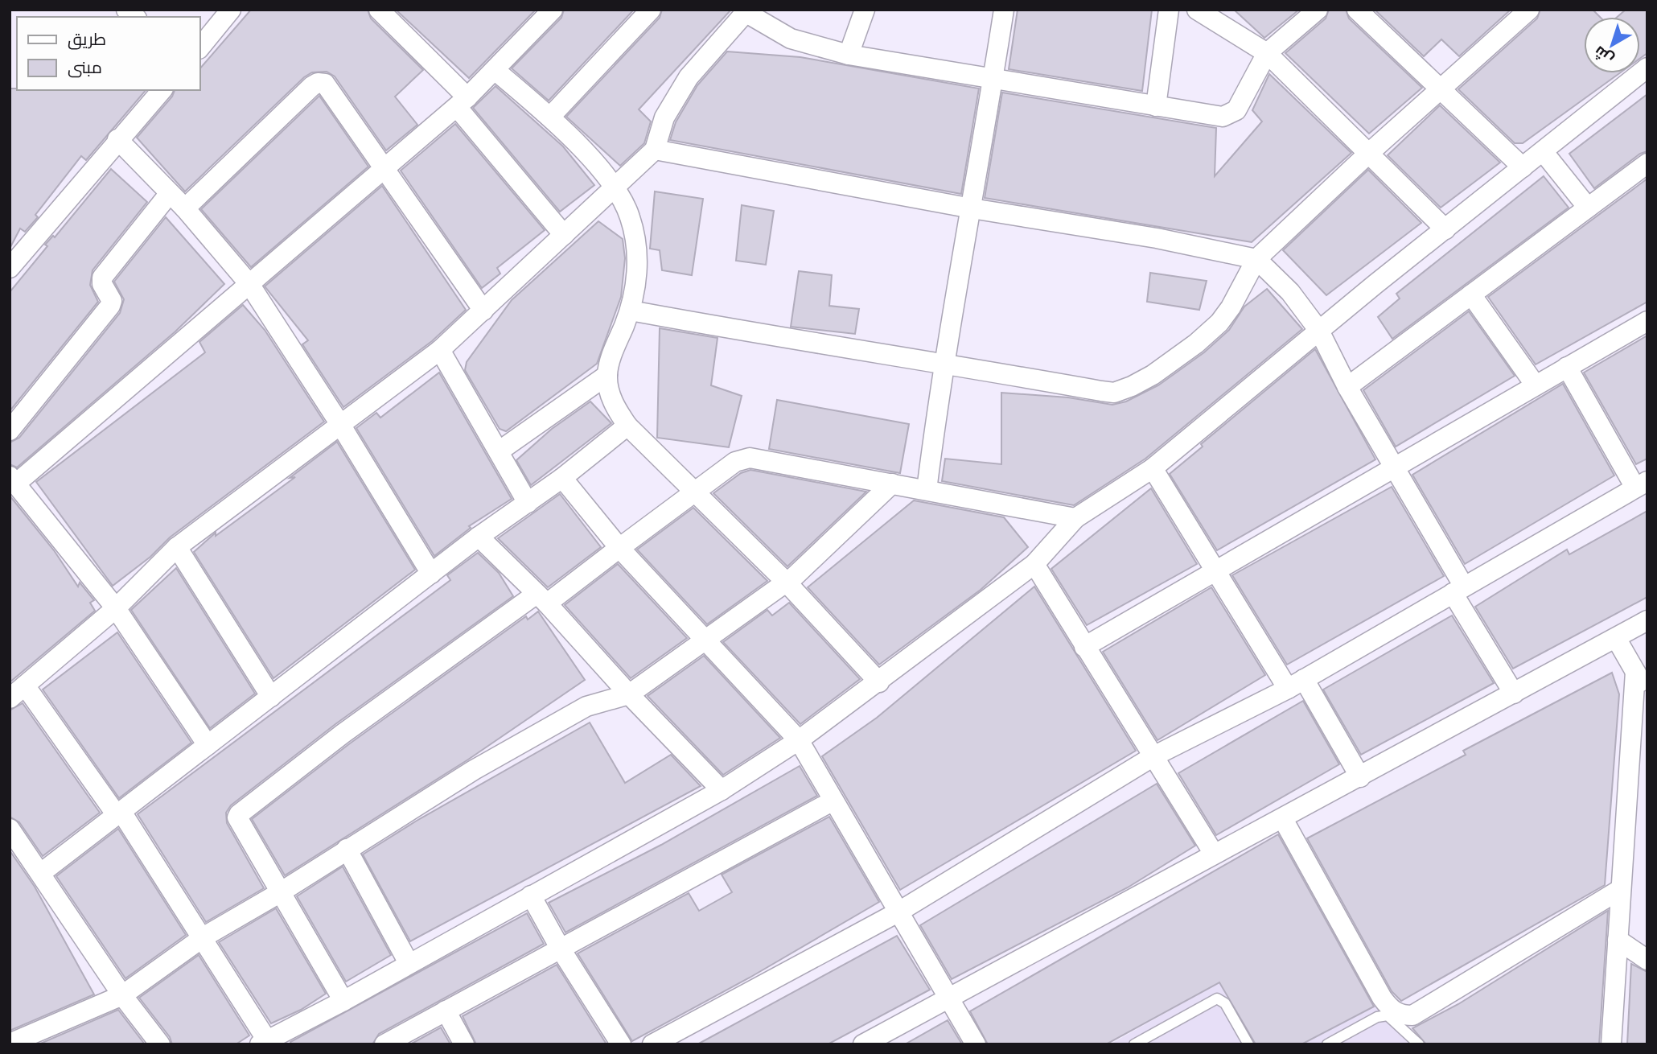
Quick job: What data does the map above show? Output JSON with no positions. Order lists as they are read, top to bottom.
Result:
{
  "legend": ["طريق", "مبنى"],
  "north": "bottom left"
}
